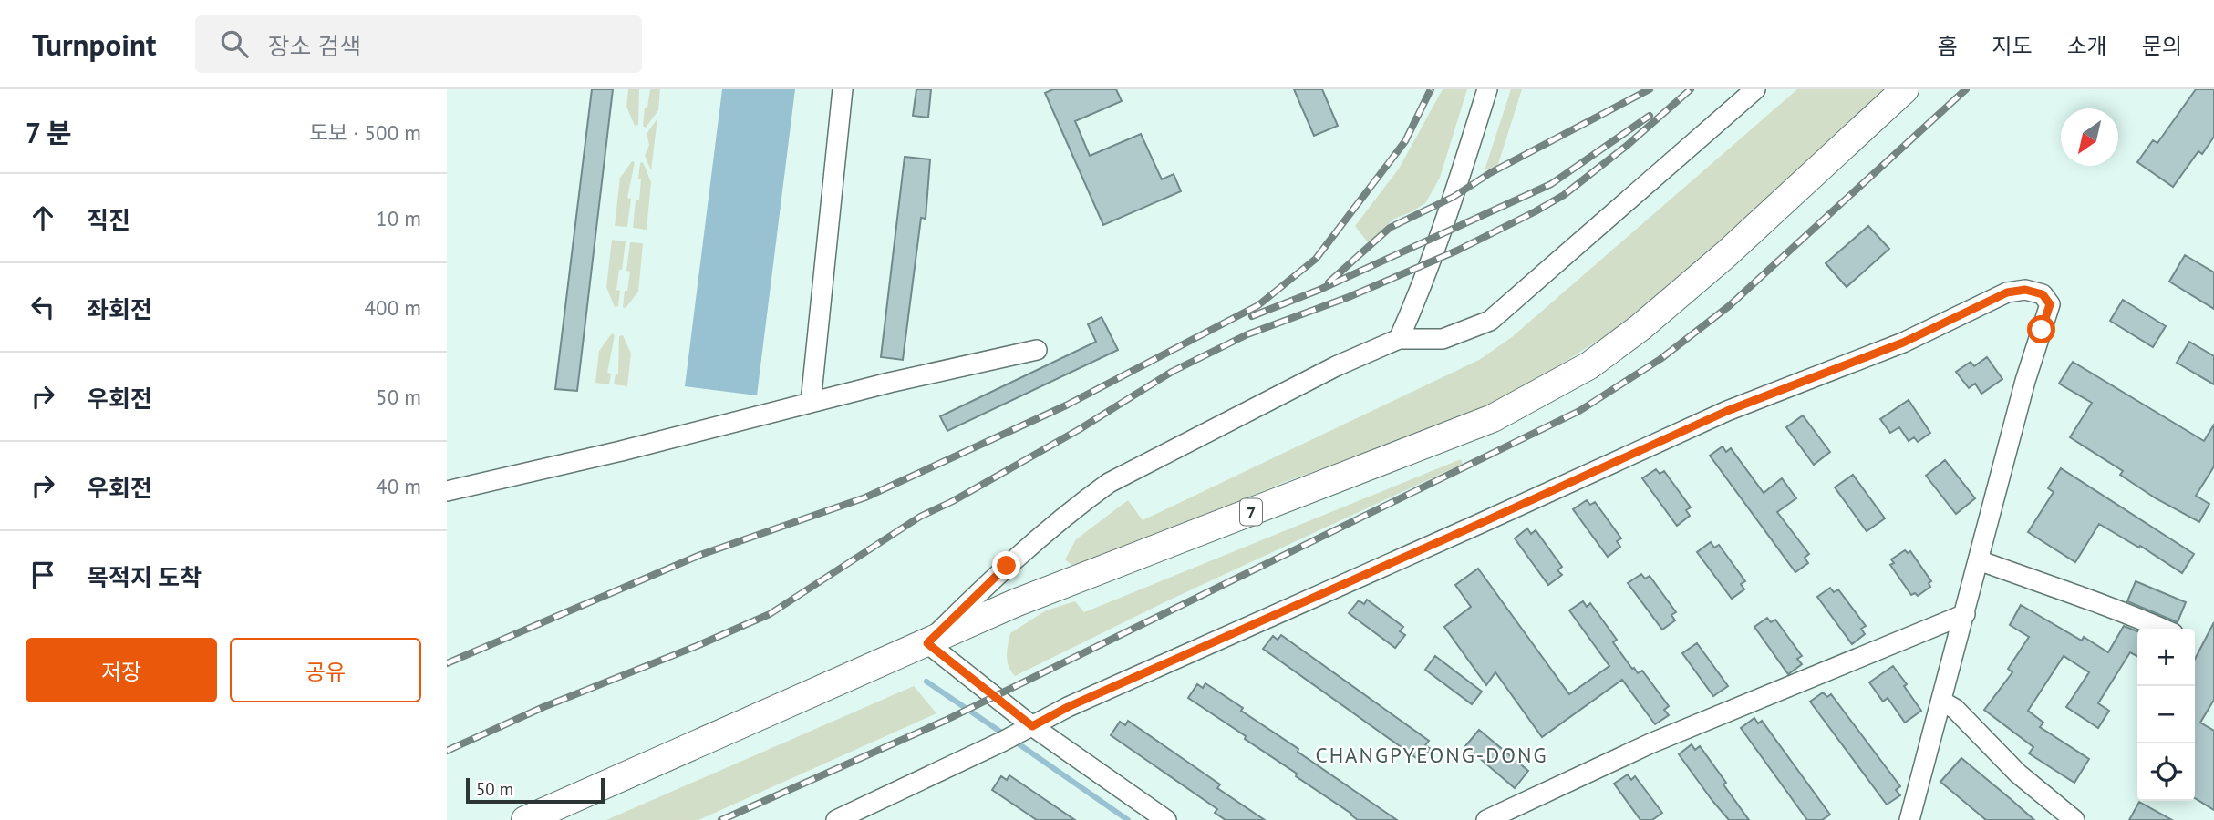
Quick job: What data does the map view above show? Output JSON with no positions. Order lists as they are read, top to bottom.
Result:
{
  "streets": {
    "highway": ["7"]
  },
  "districts": ["CHANGPYEONG-DONG"],
  "scale_bar": "50 m",
  "north": "bottom left",
  "page": {
    "header": "Turnpoint",
    "search": "장소 검색",
    "nav": [
      "홈",
      "지도",
      "소개",
      "문의"
    ],
    "heading": ["7 분", "도보 · 500 m"],
    "list": [
      ["직진", "10 m"],
      ["좌회전", "400 m"],
      ["우회전", "50 m"],
      ["우회전", "40 m"],
      "목적지 도착"
    ],
    "buttons": ["저장", "공유"],
    "map_buttons": ["+", "−"],
    "scale": "50 m"
  }
}
